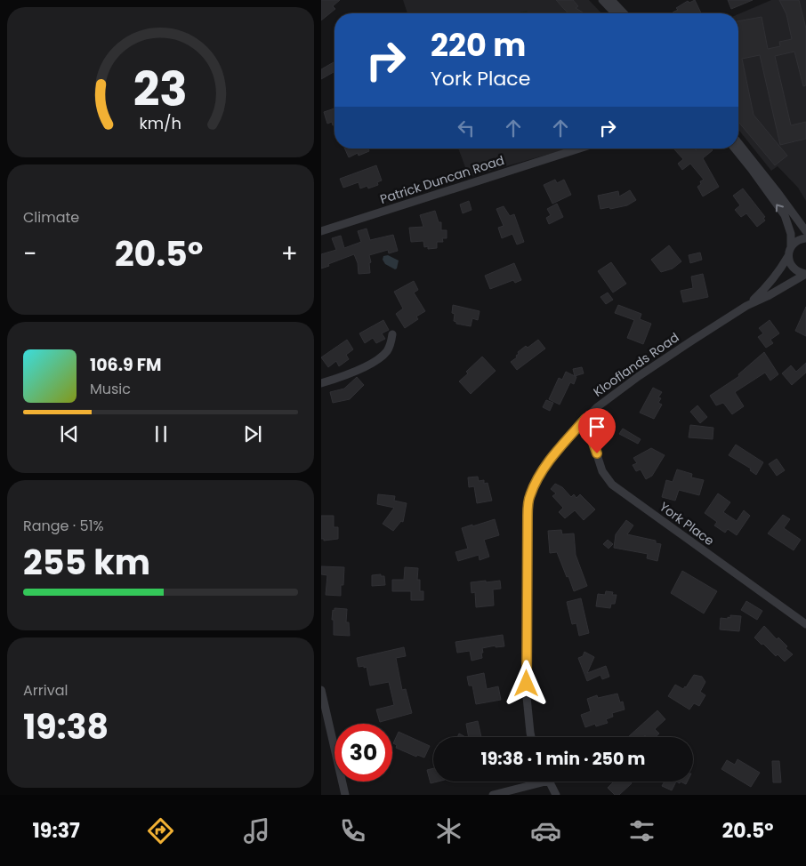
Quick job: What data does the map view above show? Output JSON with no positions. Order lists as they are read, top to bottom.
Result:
{
  "streets": {
    "street": ["Patrick Duncan Road", "Klooflands Road", "York Place"]
  },
  "crossings": [
    ["Klooflands Road", "York Place"]
  ],
  "page": {
    "turn": ["220 m", "York Place"],
    "tile": [
      "Climate",
      ["Range · 51%", "255 km"],
      ["Arrival", "19:38"]
    ],
    "heat": ["−", "20.5°", "+"],
    "song": ["106.9 FM", "Music"],
    "limit": "30",
    "trip": "19:38 · 1 min · 250 m",
    "tabs": ["19:37", "20.5°"],
    "gauge": ["23", "km/h"]
  }
}
